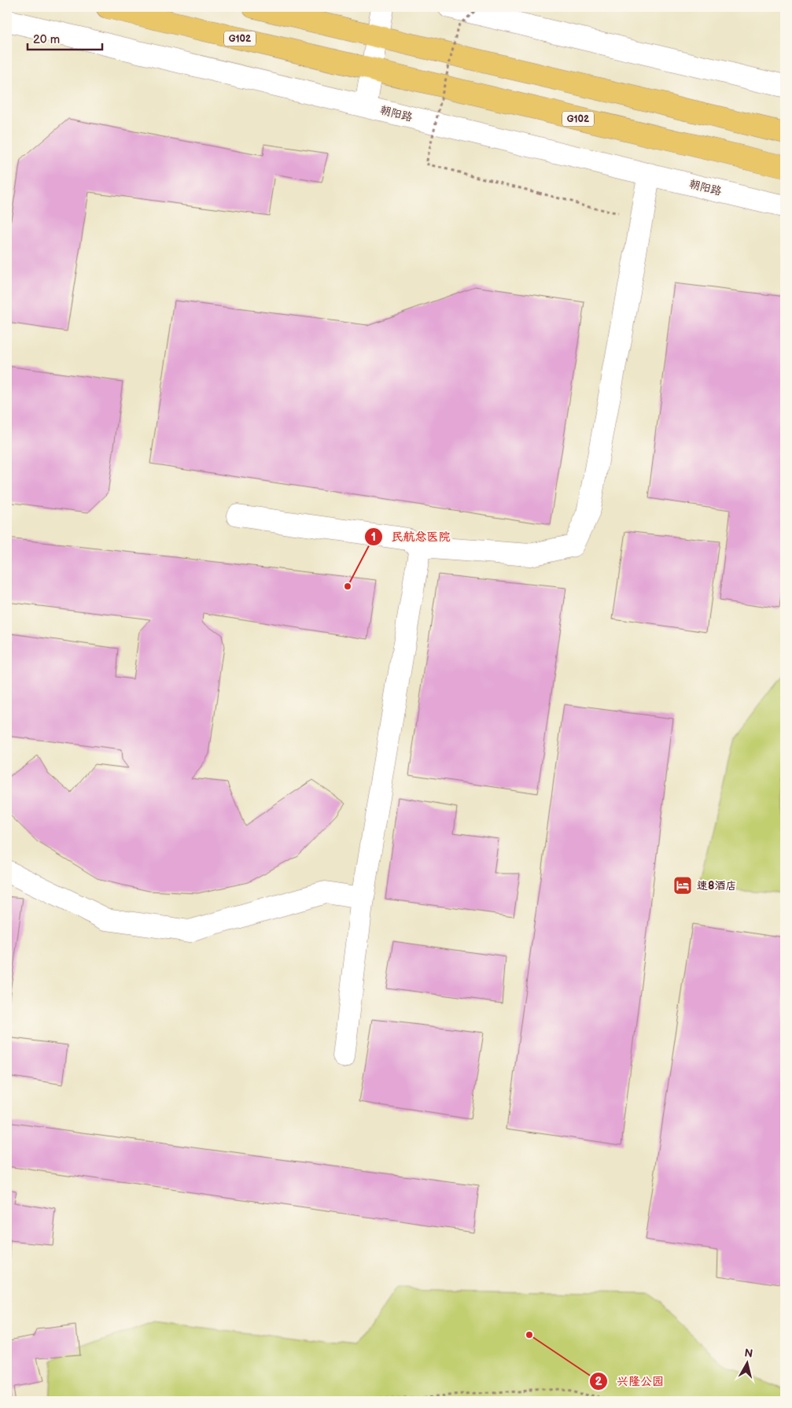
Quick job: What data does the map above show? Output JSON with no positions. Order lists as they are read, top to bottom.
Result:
{
  "streets": {
    "highway": ["G102"],
    "street": ["朝阳路"]
  },
  "places": {
    "other": ["民航总医院", "兴隆公园"],
    "hotel": ["速8酒店"]
  },
  "scale_bar": "20 m",
  "north": "top"
}
